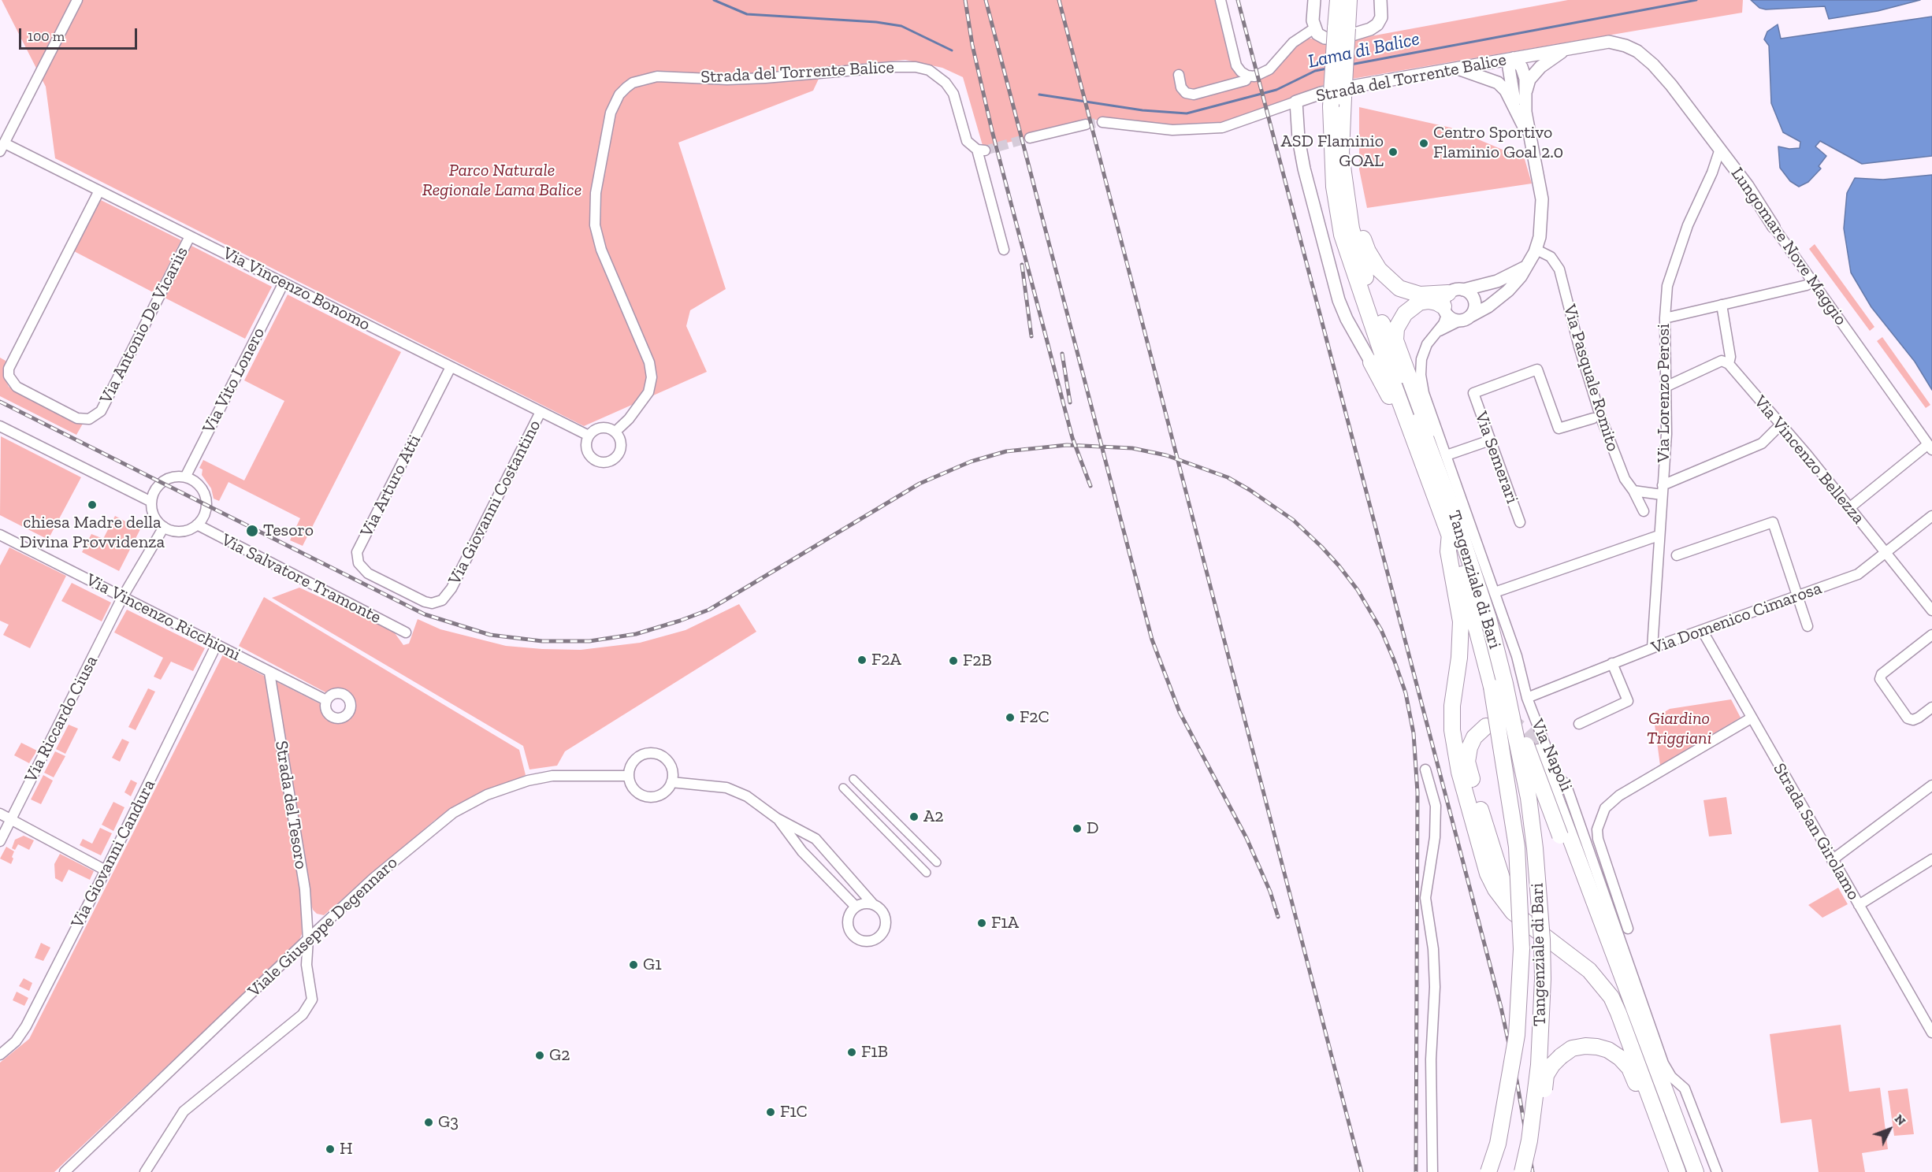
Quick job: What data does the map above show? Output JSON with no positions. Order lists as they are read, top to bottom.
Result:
{
  "streets": {
    "highway": ["Tangenziale di Bari"],
    "street": [
      "Strada del Torrente Balice",
      "Lungomare Nove Maggio",
      "Via Vincenzo Bonomo",
      "Via Antonio De Vicariis",
      "Via Pasquale Romito",
      "Via Vito Lonero",
      "Via Lorenzo Perosi",
      "Via Semerari",
      "Via Vincenzo Bellezza",
      "Via Arturo Atti",
      "Via Giovanni Costantino",
      "Via Salvatore Tramonte",
      "Via Vincenzo Ricchioni",
      "Via Domenico Cimarosa",
      "Via Riccardo Ciusa",
      "Via Napoli",
      "Strada del Tesoro",
      "Strada San Girolamo",
      "Via Giovanni Candura",
      "Viale Giuseppe Degennaro"
    ]
  },
  "crossings": [
    ["Strada del Torrente Balice", "Lungomare Nove Maggio"],
    ["Strada del Torrente Balice", "Via Vincenzo Bonomo"],
    ["Lungomare Nove Maggio", "Via Lorenzo Perosi"],
    ["Via Vincenzo Bonomo", "Via Antonio De Vicariis"],
    ["Via Vincenzo Bonomo", "Via Vito Lonero"],
    ["Via Vincenzo Bonomo", "Via Arturo Atti"],
    ["Via Vincenzo Bonomo", "Via Giovanni Costantino"],
    ["Via Vito Lonero", "Via Salvatore Tramonte"],
    ["Via Vito Lonero", "Via Riccardo Ciusa"],
    ["Via Lorenzo Perosi", "Via Domenico Cimarosa"],
    ["Via Vincenzo Bellezza", "Via Domenico Cimarosa"],
    ["Via Arturo Atti", "Via Giovanni Costantino"],
    ["Via Salvatore Tramonte", "Via Riccardo Ciusa"],
    ["Tangenziale di Bari", "Via Napoli"],
    ["Via Vincenzo Ricchioni", "Via Riccardo Ciusa"],
    ["Via Vincenzo Ricchioni", "Strada del Tesoro"],
    ["Via Vincenzo Ricchioni", "Via Giovanni Candura"],
    ["Via Domenico Cimarosa", "Via Napoli"],
    ["Via Domenico Cimarosa", "Strada San Girolamo"],
    ["Strada del Tesoro", "Viale Giuseppe Degennaro"]
  ],
  "water": ["Lama di Balice"],
  "parks": ["Parco Naturale Regionale Lama Balice", "Giardino Triggiani"],
  "places": [
    "Centro Sportivo Flaminio Goal 2.0",
    "ASD Flaminio GOAL",
    "chiesa Madre della Divina Provvidenza",
    "Tesoro",
    "F2A",
    "F2B",
    "F2C",
    "A2",
    "D",
    "F1A",
    "G1",
    "F1B",
    "G2",
    "F1C",
    "G3",
    "H"
  ],
  "scale_bar": "100 m",
  "north": "top right"
}
